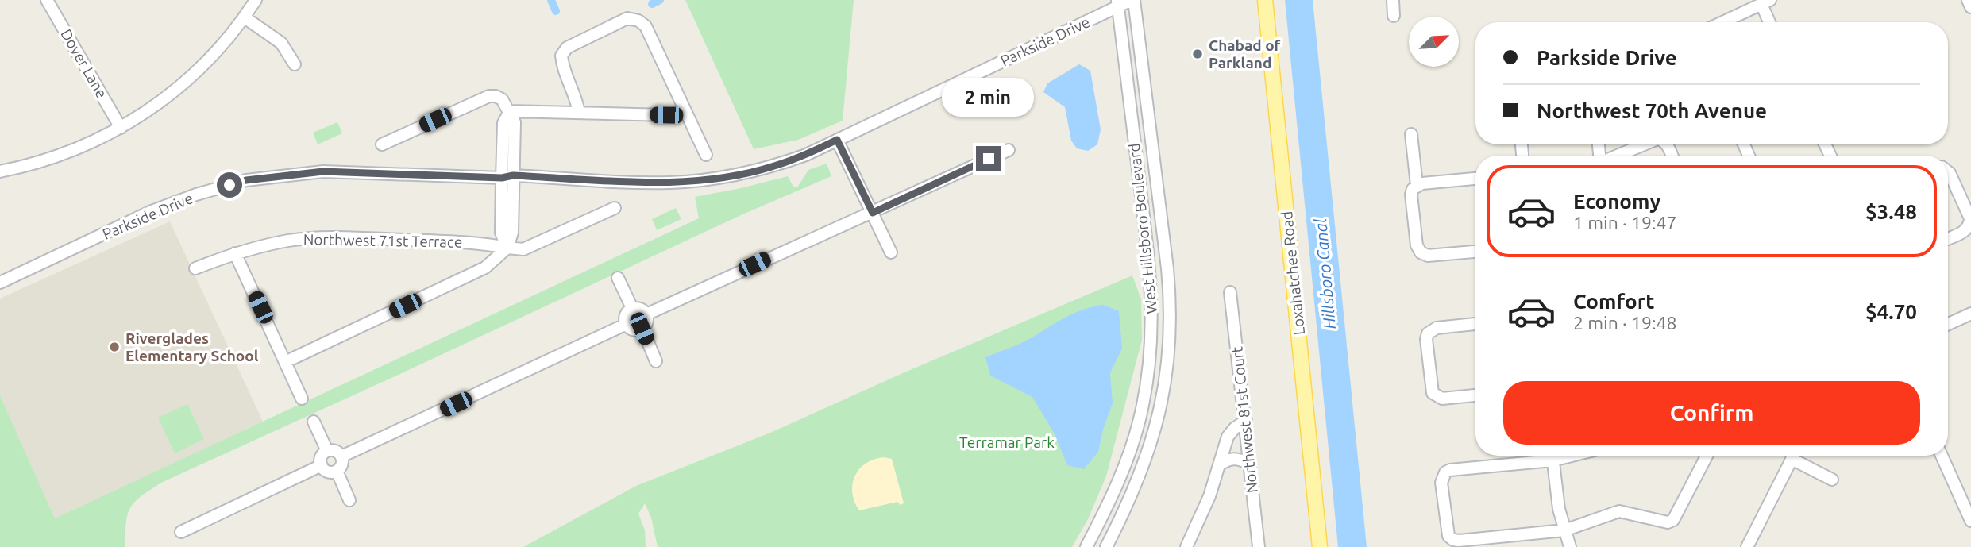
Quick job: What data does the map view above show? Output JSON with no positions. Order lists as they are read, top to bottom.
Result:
{
  "streets": {
    "main road": ["Loxahatchee Road"],
    "street": [
      "Parkside Drive",
      "Dover Lane",
      "West Hillsboro Boulevard",
      "Northwest 71st Terrace",
      "Northwest 81st Court"
    ]
  },
  "crossings": [
    ["Parkside Drive", "West Hillsboro Boulevard"]
  ],
  "water": ["Hillsboro Canal"],
  "parks": ["Terramar Park"],
  "places": ["Chabad of Parkland", "Riverglades Elementary School"],
  "north": "top right",
  "page": {
    "banner": ["Parkside Drive", "Northwest 70th Avenue"],
    "bubble": "2 min",
    "list": [
      {
        "name": "Economy",
        "note": "1 min · 19:47",
        "value": "$3.48"
      },
      {
        "name": "Comfort",
        "note": "2 min · 19:48",
        "value": "$4.70"
      }
    ],
    "buttons": "Confirm"
  }
}
